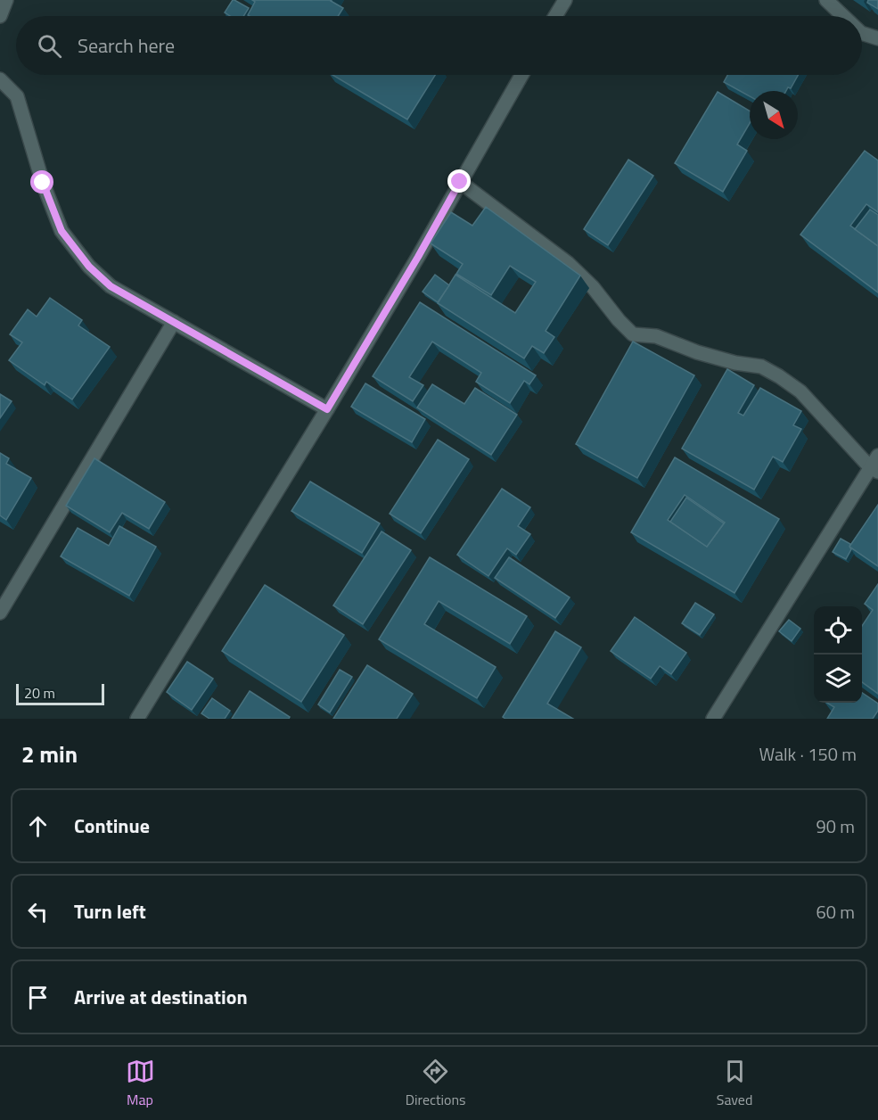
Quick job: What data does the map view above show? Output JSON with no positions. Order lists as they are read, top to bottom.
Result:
{
  "scale_bar": "20 m",
  "north": "bottom right",
  "page": {
    "search": "Search here",
    "scale": "20 m",
    "heading": ["2 min", "Walk · 150 m"],
    "list": [
      ["Continue", "90 m"],
      ["Turn left", "60 m"],
      "Arrive at destination"
    ],
    "nav": ["Map", "Directions", "Saved"]
  }
}
